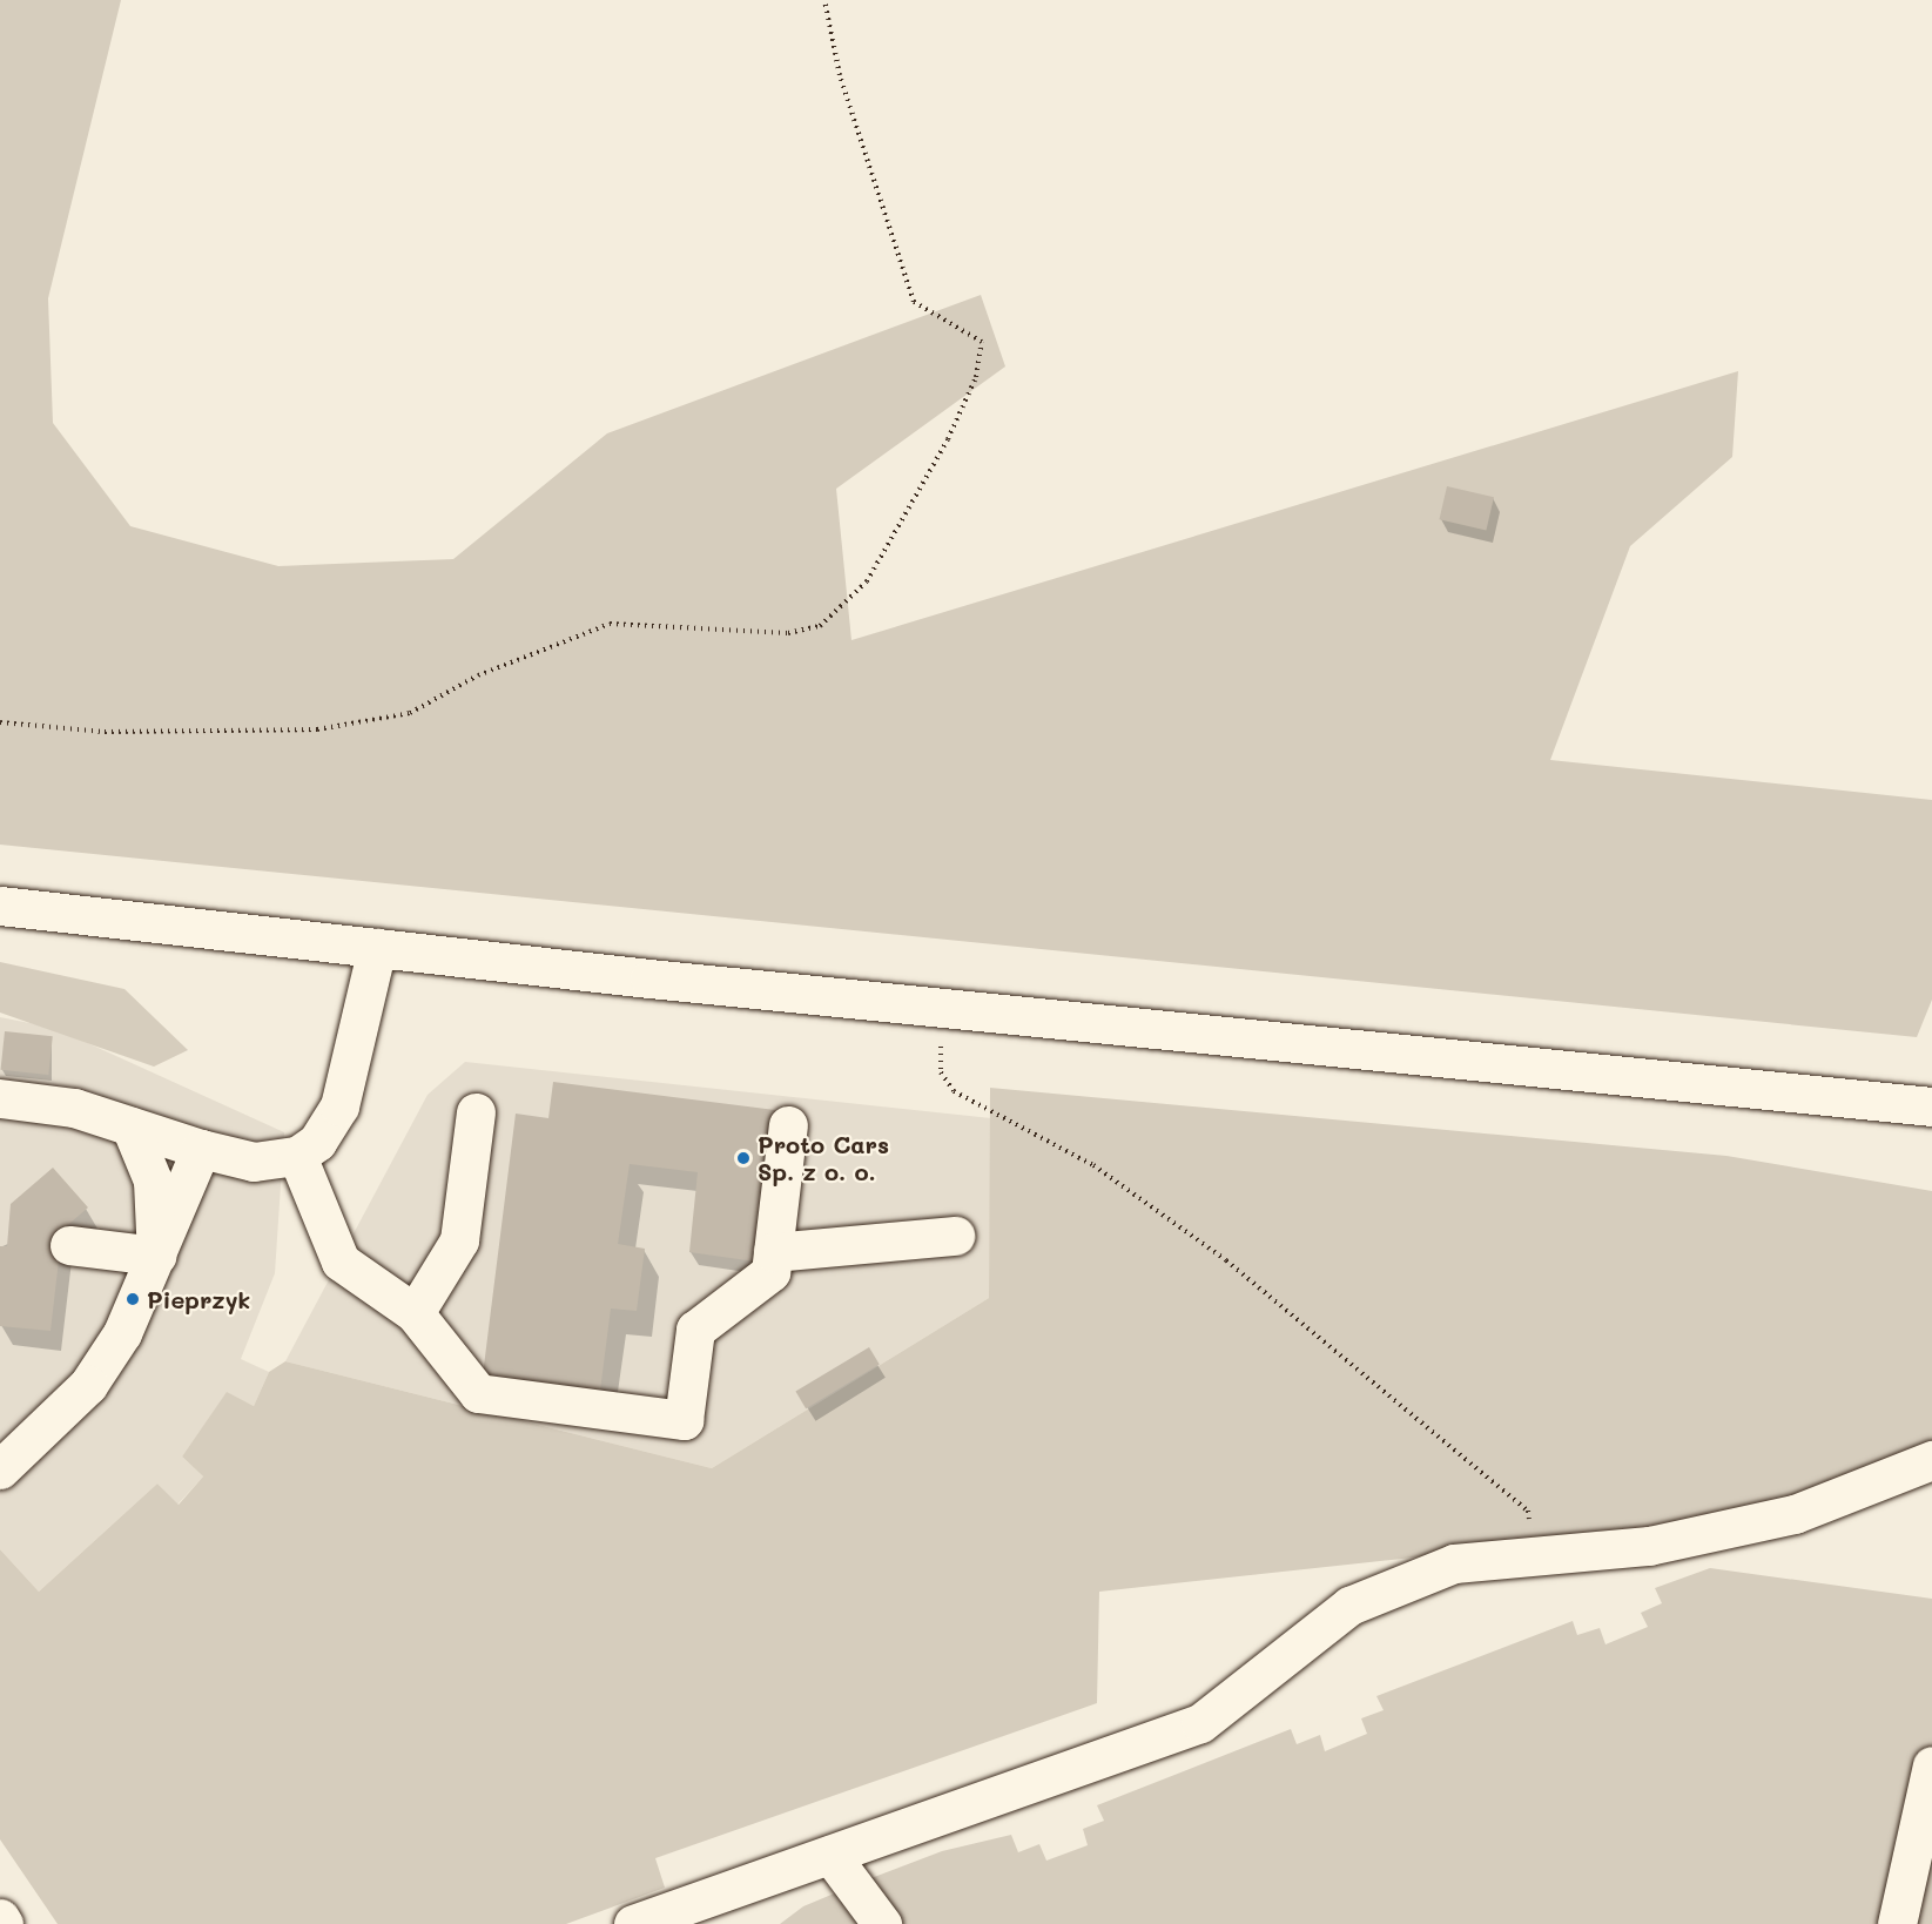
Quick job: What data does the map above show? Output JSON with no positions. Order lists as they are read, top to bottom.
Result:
{
  "places": ["Proto Cars Sp. z o. o.", "Pieprzyk"]
}
